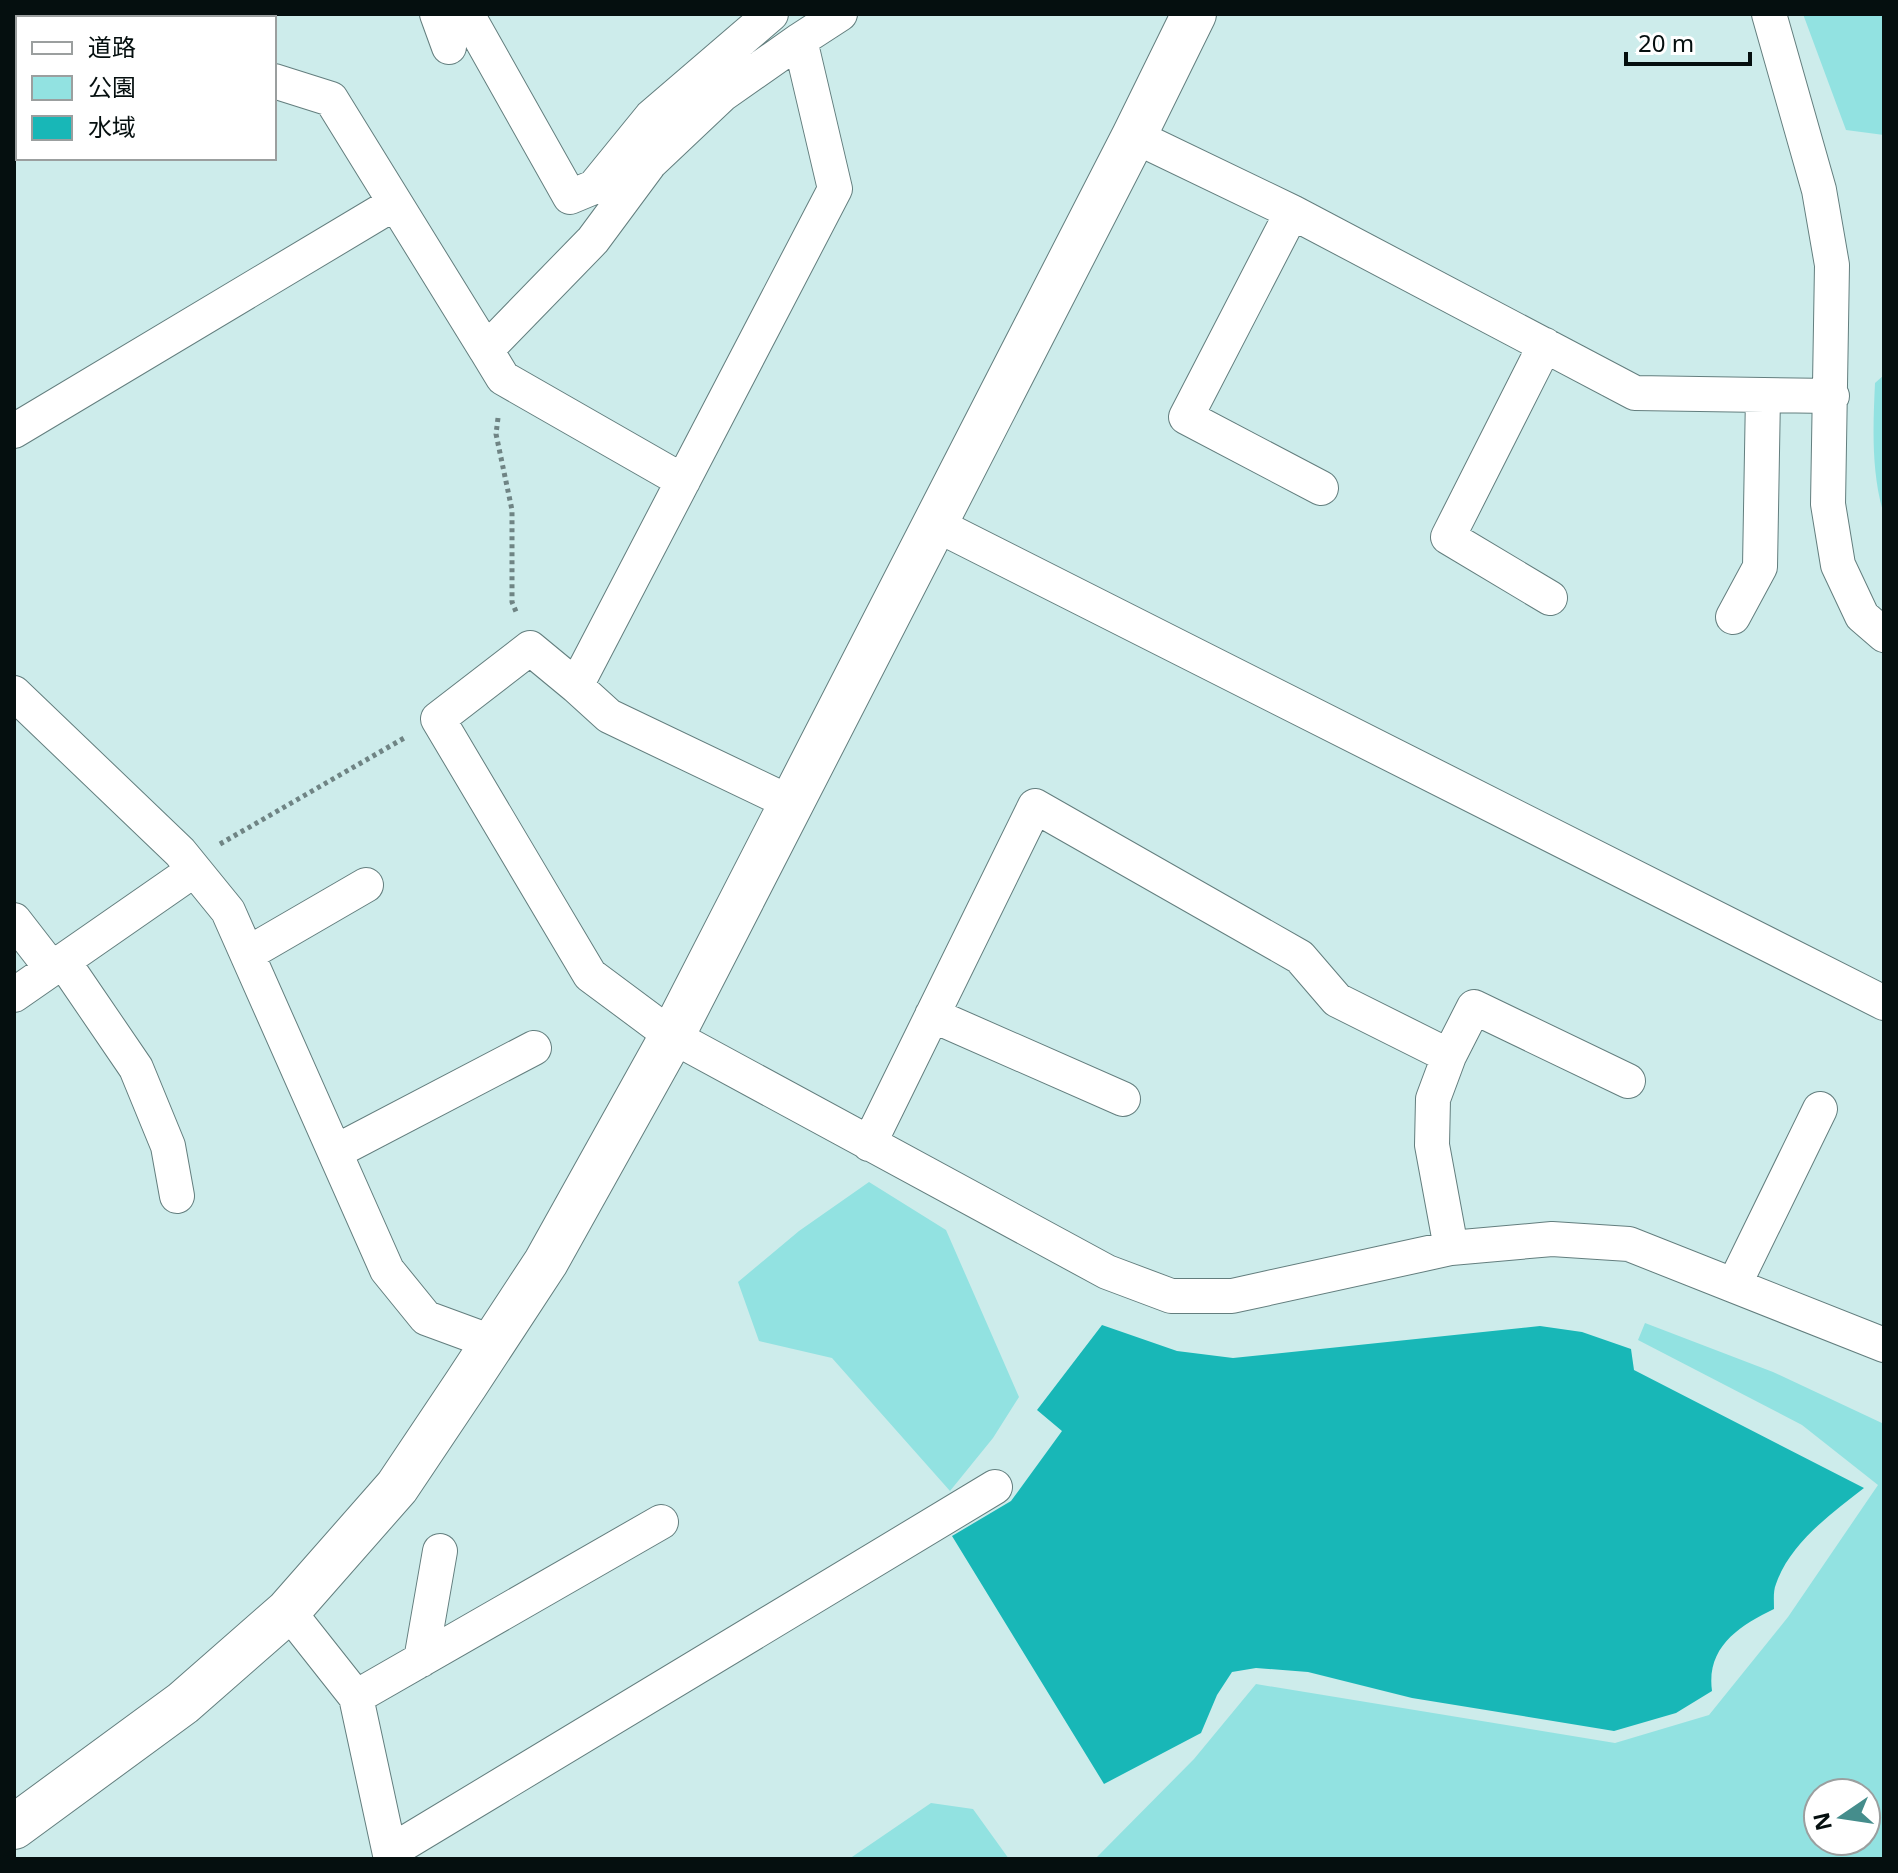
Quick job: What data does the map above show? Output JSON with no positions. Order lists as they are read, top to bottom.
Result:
{
  "legend": ["道路", "公園", "水域"],
  "scale_bar": "20 m",
  "north": "left"
}
